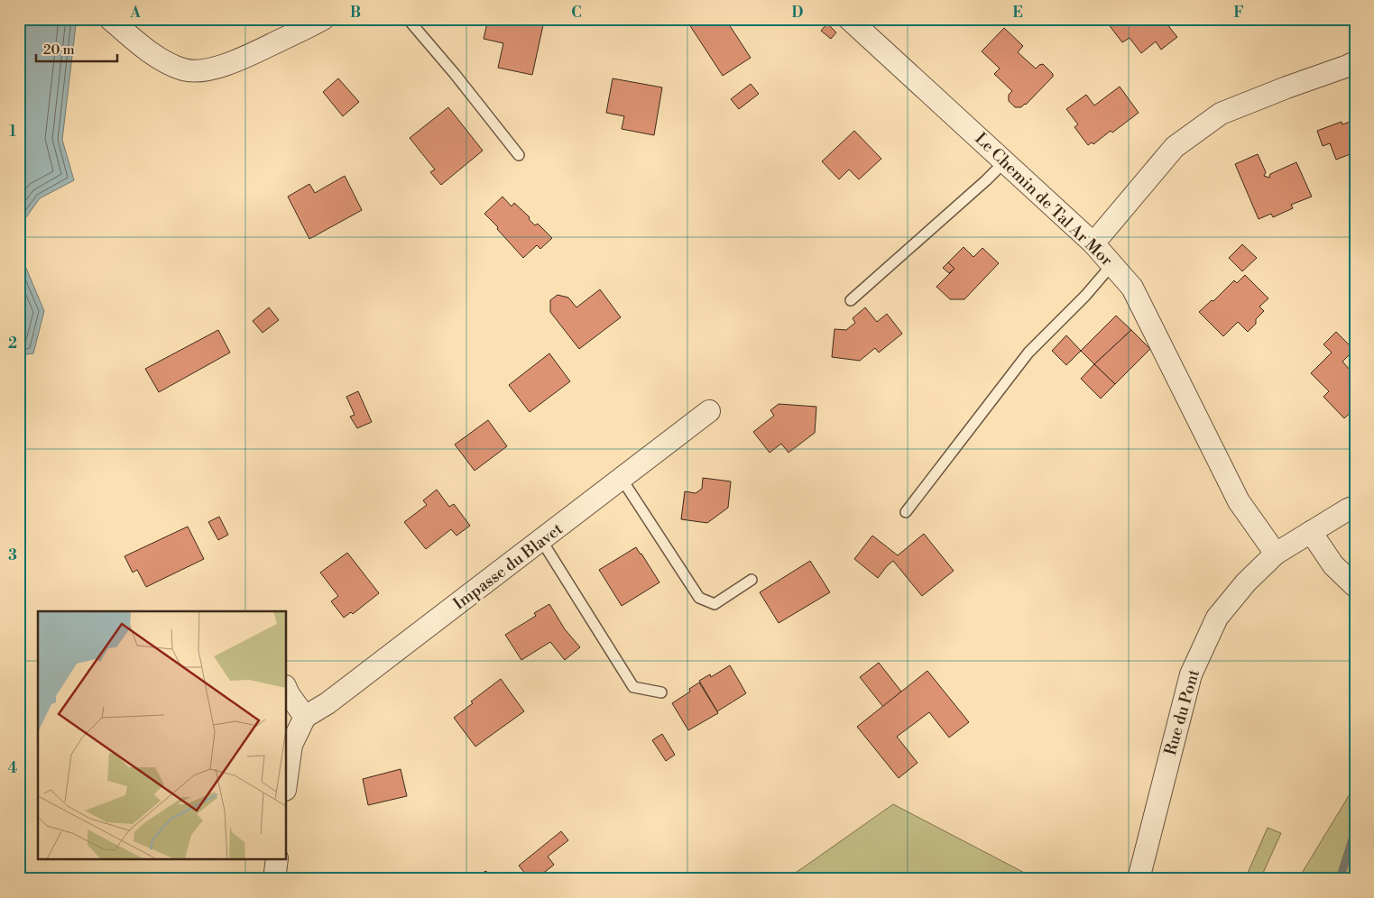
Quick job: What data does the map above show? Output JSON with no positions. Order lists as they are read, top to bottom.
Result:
{
  "streets": {
    "street": ["Le Chemin de Tal Ar Mor", "Impasse du Blavet", "Rue du Pont"]
  },
  "crossings": [
    ["Le Chemin de Tal Ar Mor", "Rue du Pont"]
  ],
  "scale_bar": "20 m",
  "grid": {
    "columns": [
      "A",
      "B",
      "C",
      "D",
      "E",
      "F"
    ],
    "rows": [
      "1",
      "2",
      "3",
      "4"
    ]
  }
}
